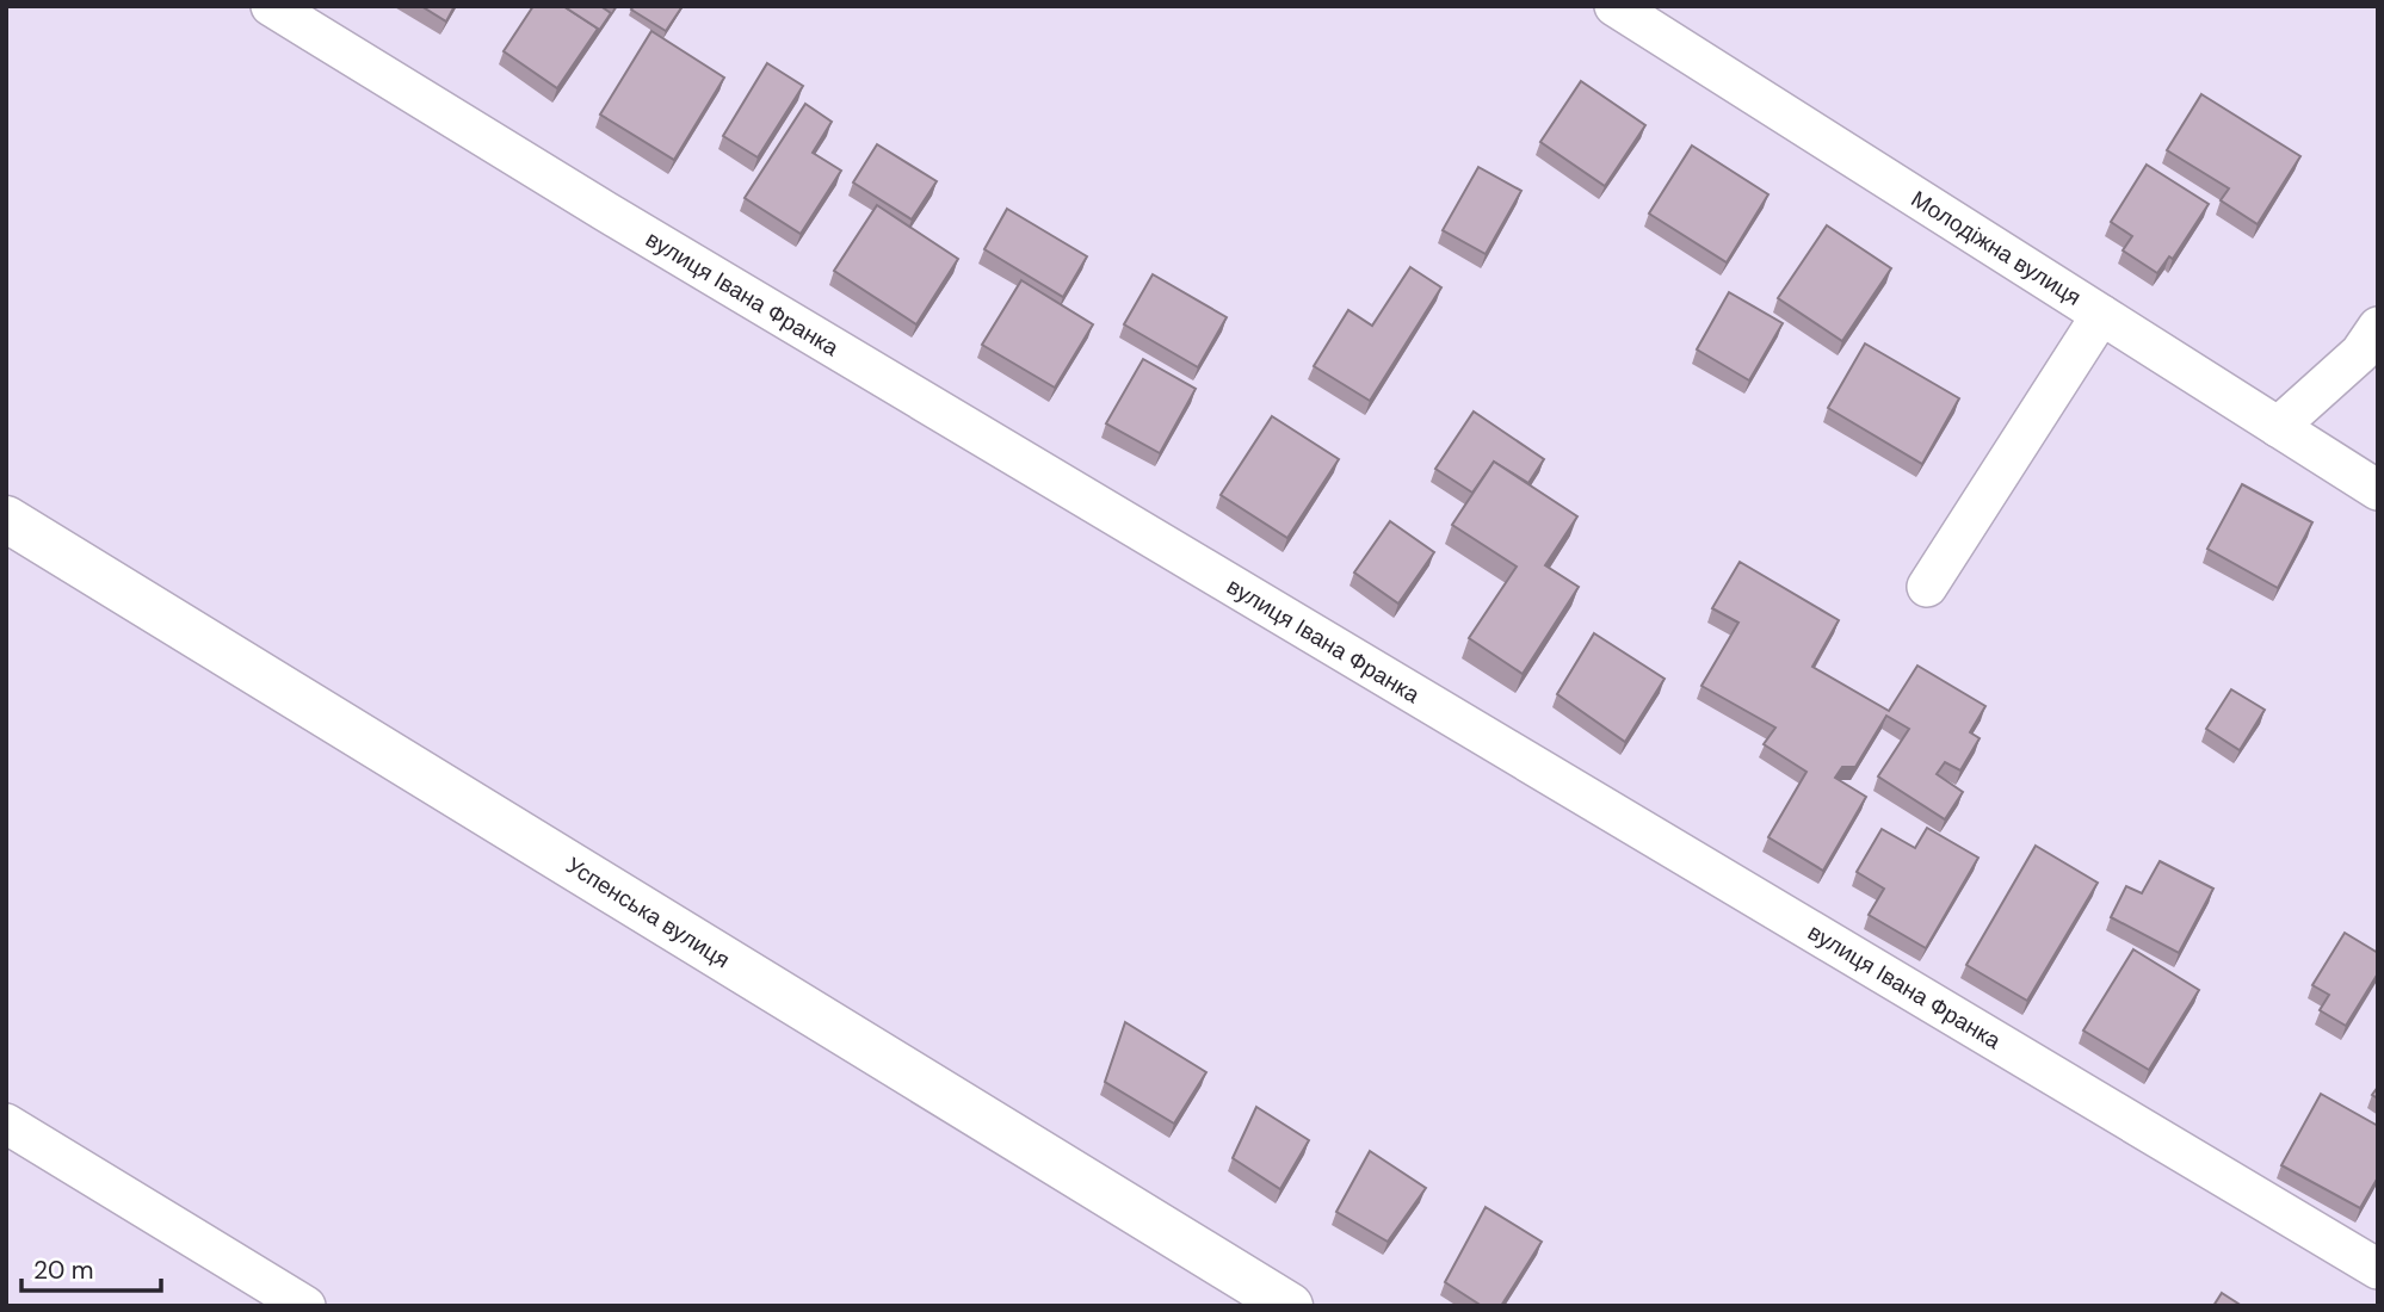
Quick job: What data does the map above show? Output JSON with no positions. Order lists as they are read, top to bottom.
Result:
{
  "streets": {
    "street": ["Молодіжна вулиця", "вулиця Івана Франка", "Успенська вулиця"]
  },
  "scale_bar": "20 m"
}
